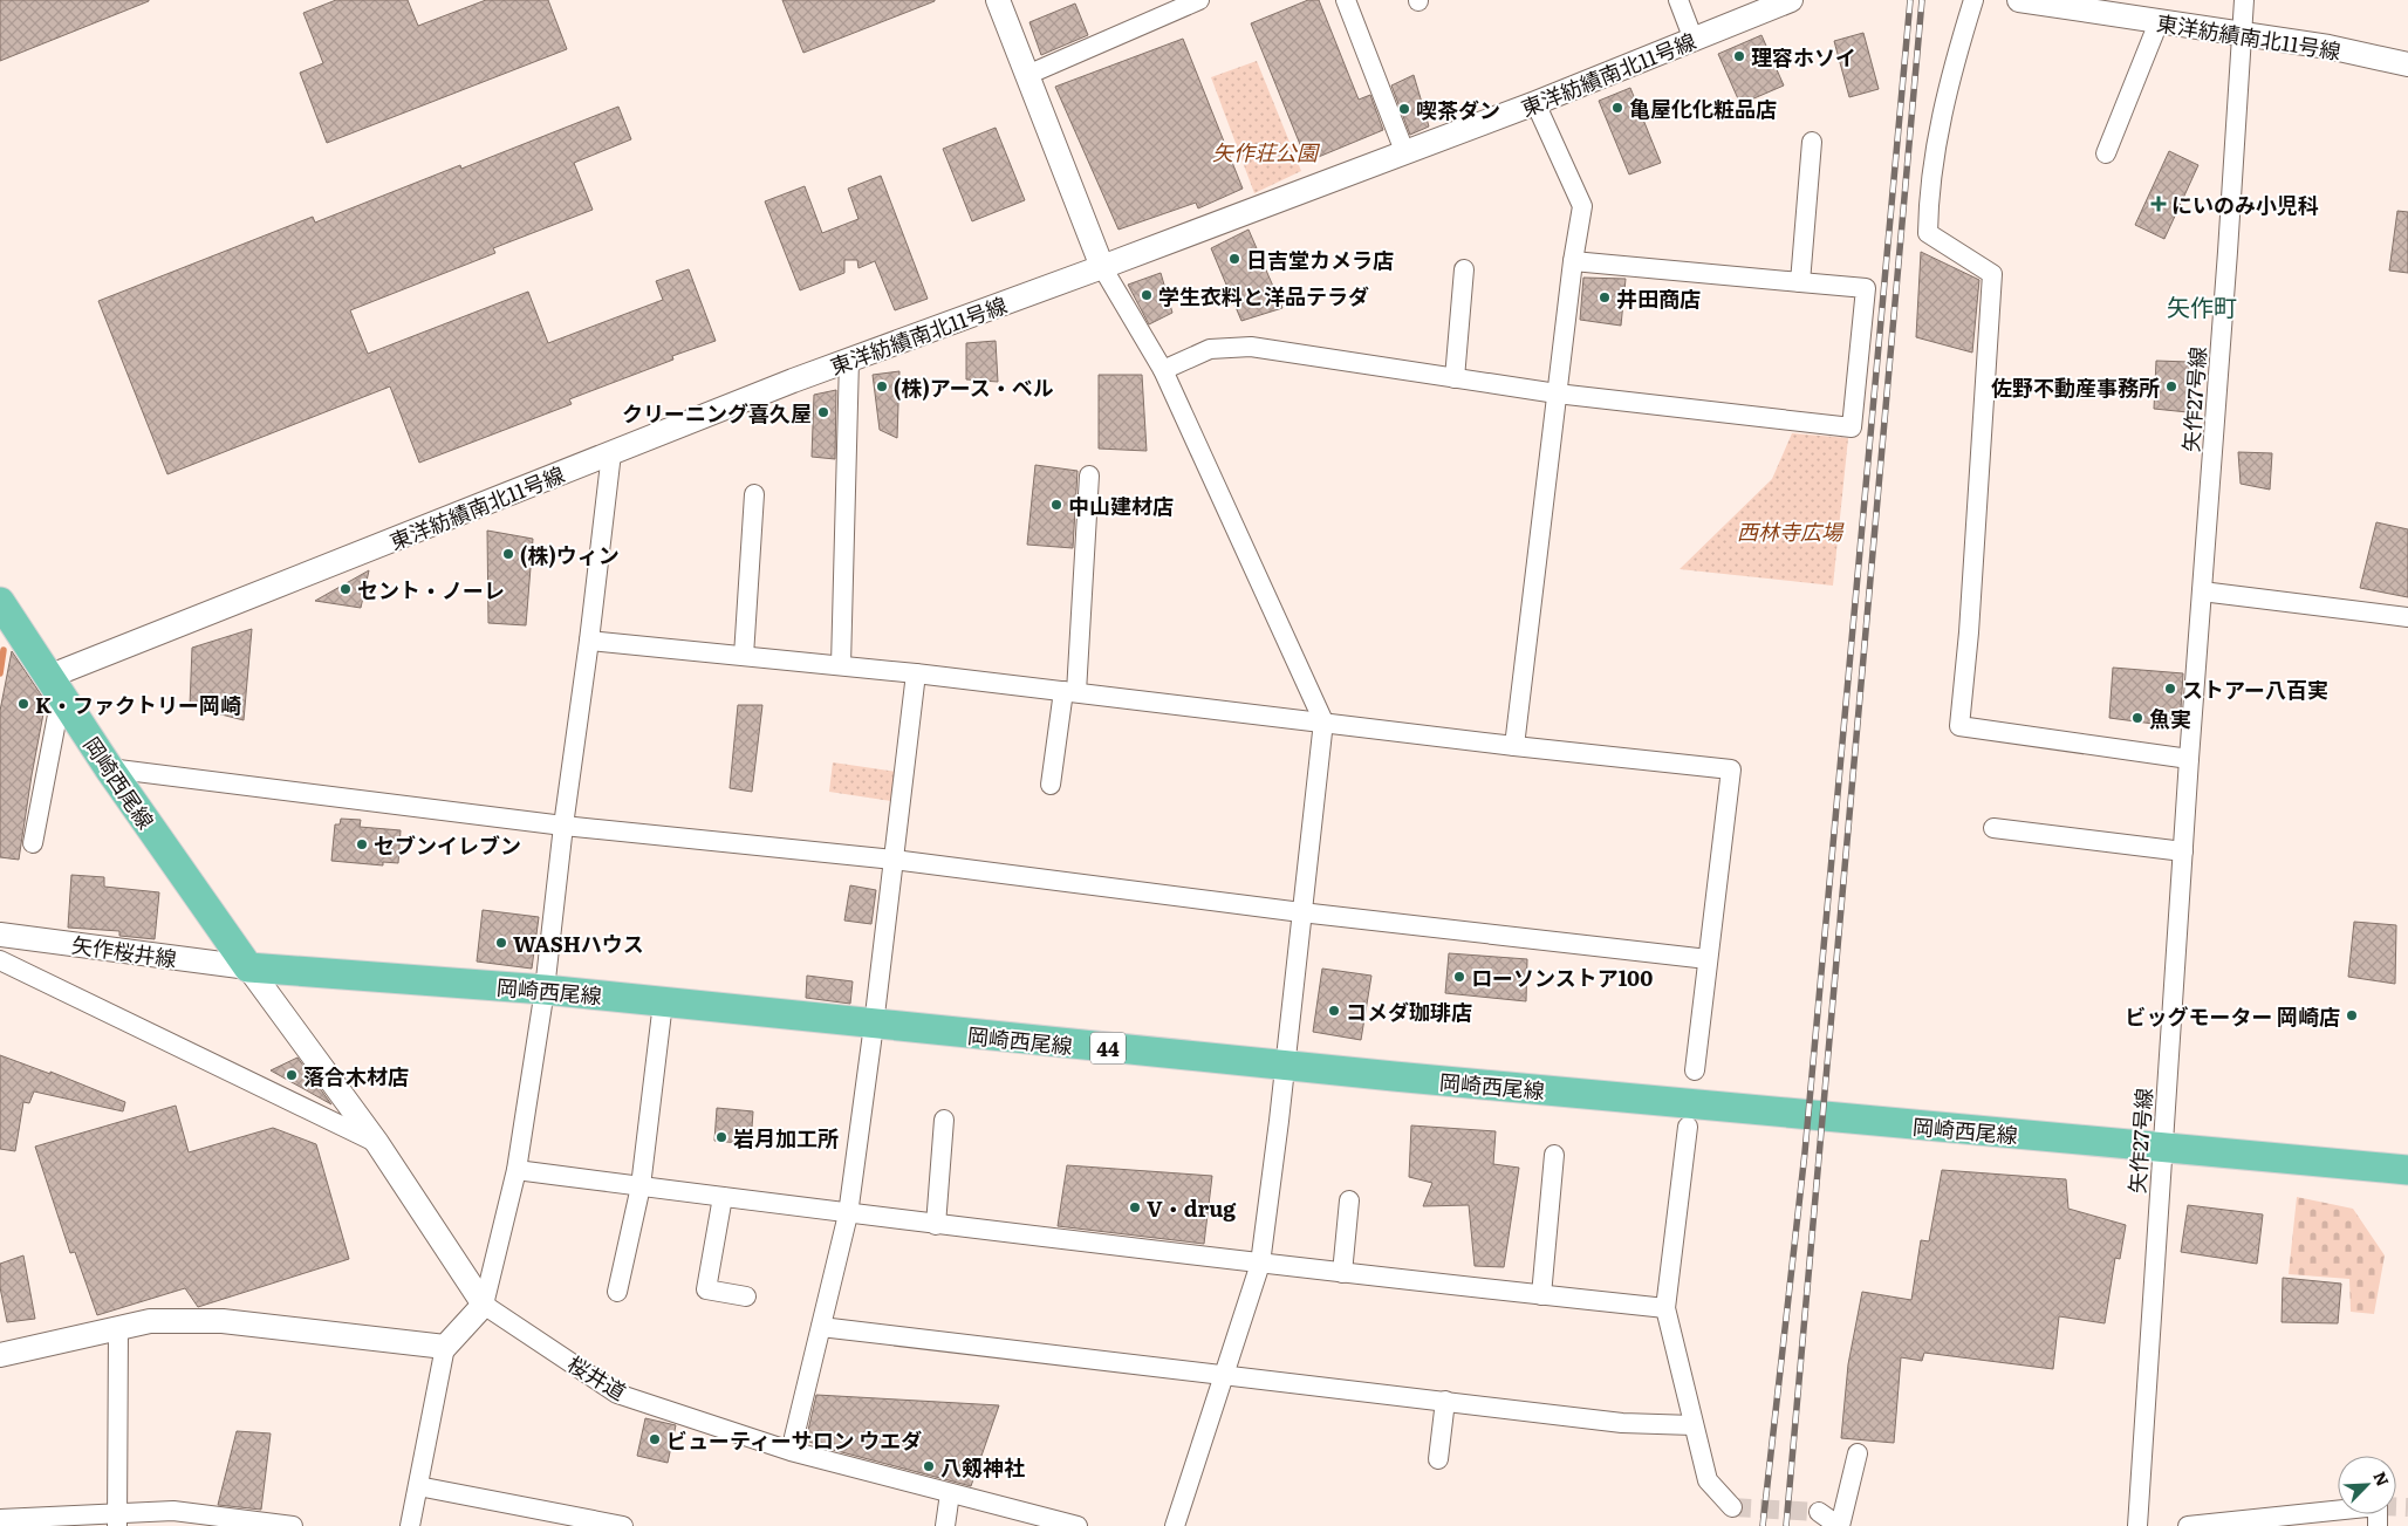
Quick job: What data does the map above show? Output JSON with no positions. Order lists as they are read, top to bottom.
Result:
{
  "streets": {
    "main road": ["岡崎西尾線", "44"],
    "street": [
      "東洋紡績南北11号線",
      "矢作27号線",
      "矢作桜井線",
      "桜井道"
    ]
  },
  "crossings": [
    ["東洋紡績南北11号線", "矢作27号線"],
    ["東洋紡績南北11号線", "岡崎西尾線"],
    ["矢作27号線", "岡崎西尾線"],
    ["岡崎西尾線", "矢作桜井線"],
    ["岡崎西尾線", "桜井道"],
    ["矢作桜井線", "桜井道"]
  ],
  "districts": ["矢作町"],
  "parks": ["矢作荘公園", "西林寺広場"],
  "places": {
    "other": [
      "理容ホソイ",
      "亀屋化化粧品店",
      "喫茶ダン",
      "日吉堂カメラ店",
      "学生衣料と洋品テラダ",
      "井田商店",
      "(株)アース・ベル",
      "佐野不動産事務所",
      "クリーニング喜久屋",
      "中山建材店",
      "(株)ウィン",
      "セント・ノーレ",
      "ストアー八百実",
      "K・ファクトリー岡崎",
      "魚実",
      "セブンイレブン",
      "WASHハウス",
      "ローソンストア100",
      "コメダ珈琲店",
      "ビッグモーター 岡崎店",
      "落合木材店",
      "岩月加工所",
      "V・drug",
      "ビューティーサロン ウエダ",
      "八剱神社"
    ],
    "health": ["にいのみ小児科"]
  },
  "north": "top right"
}
